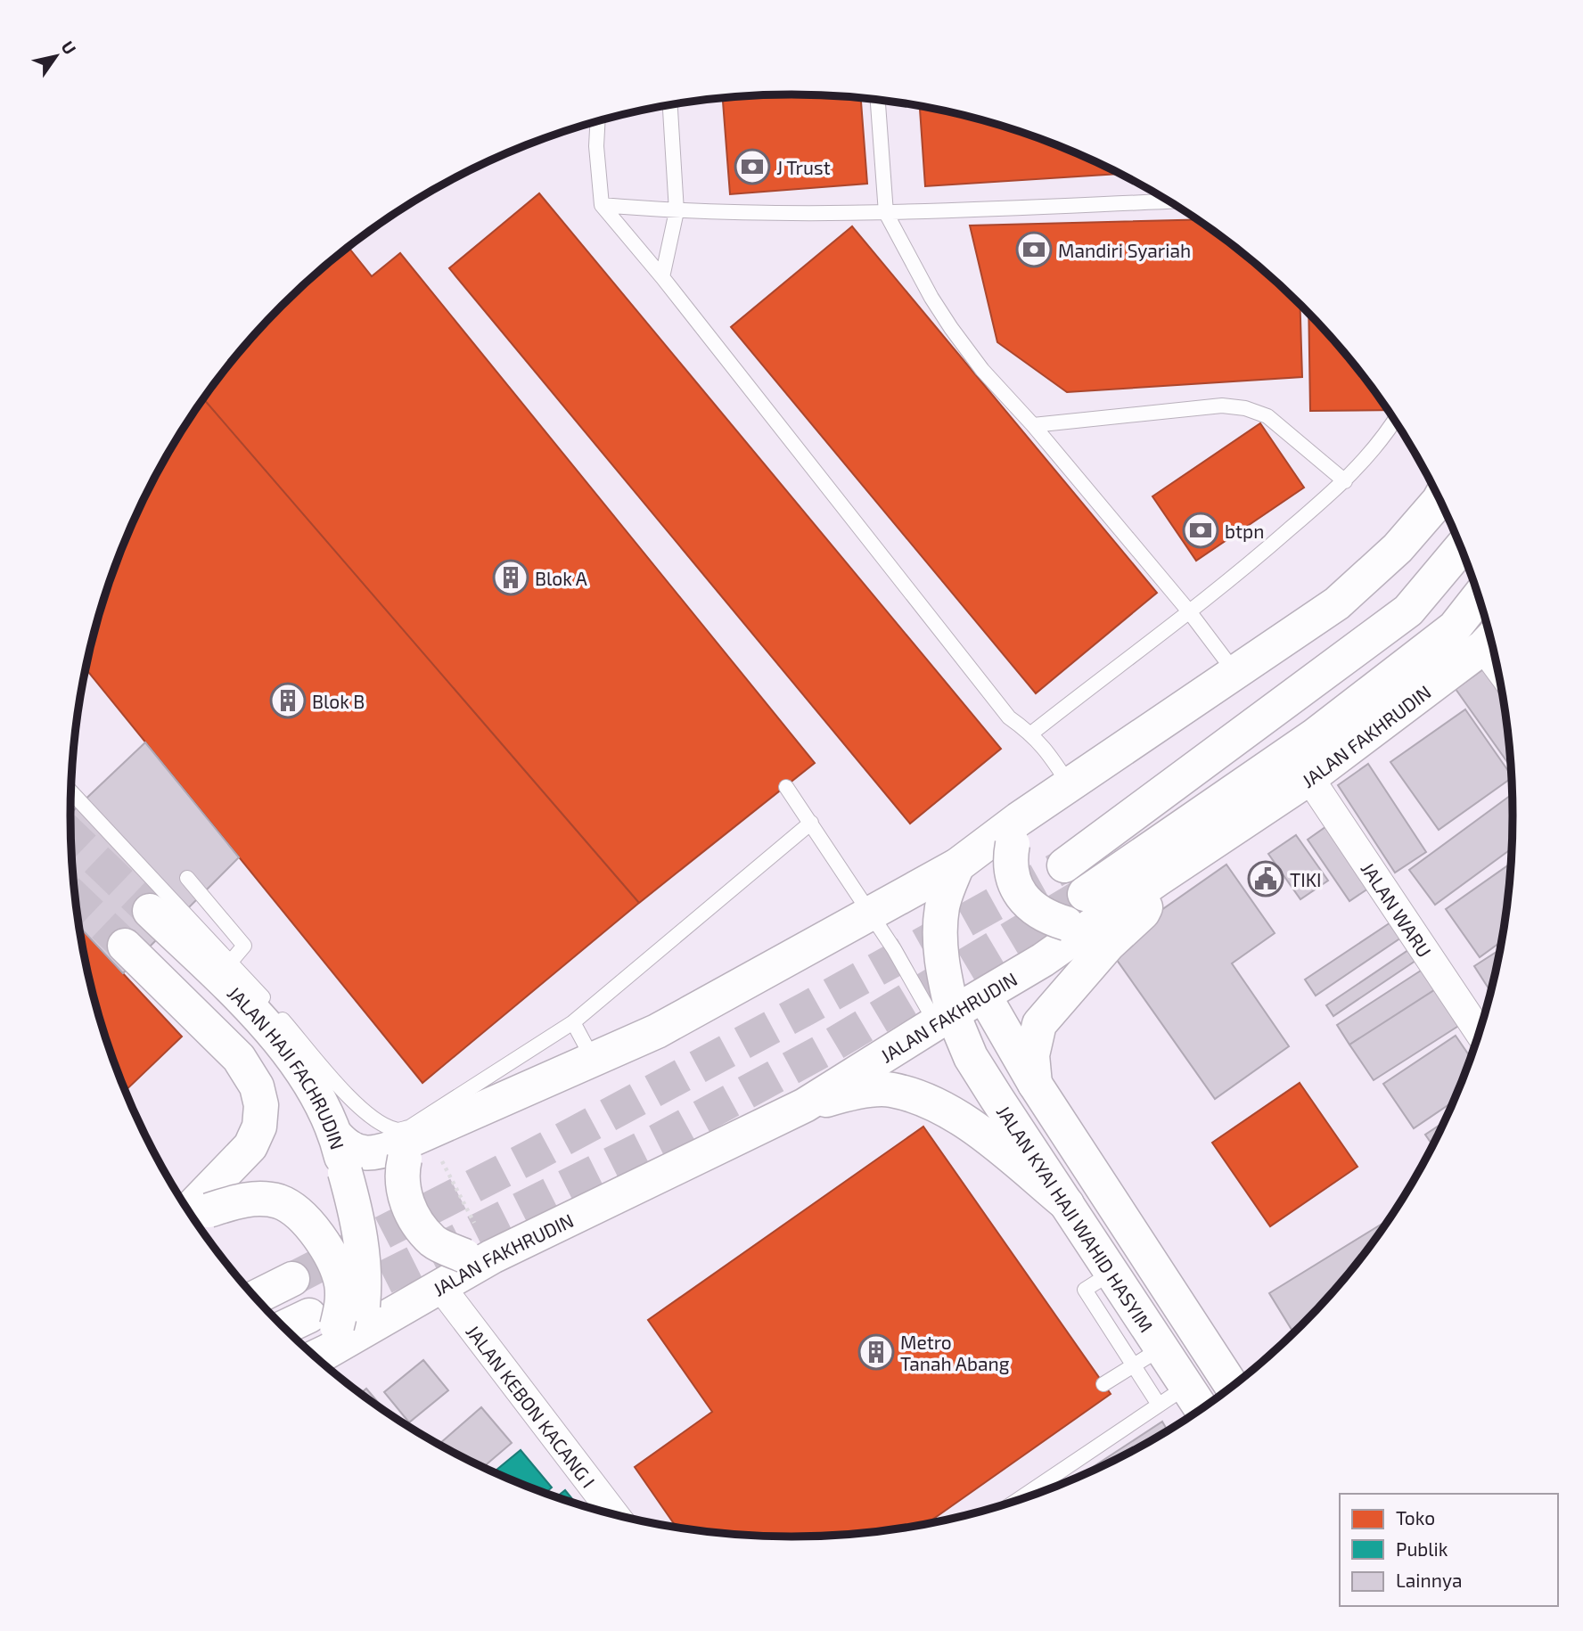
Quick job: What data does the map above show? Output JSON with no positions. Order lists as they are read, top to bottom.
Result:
{
  "streets": {
    "main road": ["JALAN FAKHRUDIN", "JALAN HAJI FACHRUDIN", "JALAN KYAI HAJI WAHID HASYIM"],
    "street": ["JALAN WARU", "JALAN KEBON KACANG I"]
  },
  "crossings": [
    ["JALAN FAKHRUDIN", "JALAN WARU"],
    ["JALAN FAKHRUDIN", "JALAN HAJI FACHRUDIN"],
    ["JALAN FAKHRUDIN", "JALAN KYAI HAJI WAHID HASYIM"],
    ["JALAN FAKHRUDIN", "JALAN KEBON KACANG I"]
  ],
  "places": {
    "bank": ["J Trust", "Mandiri Syariah", "btpn"],
    "building": ["Blok A", "Blok B", "Metro Tanah Abang"],
    "public building": ["TIKI"]
  },
  "legend": ["Toko", "Publik", "Lainnya"],
  "north": "top right"
}
